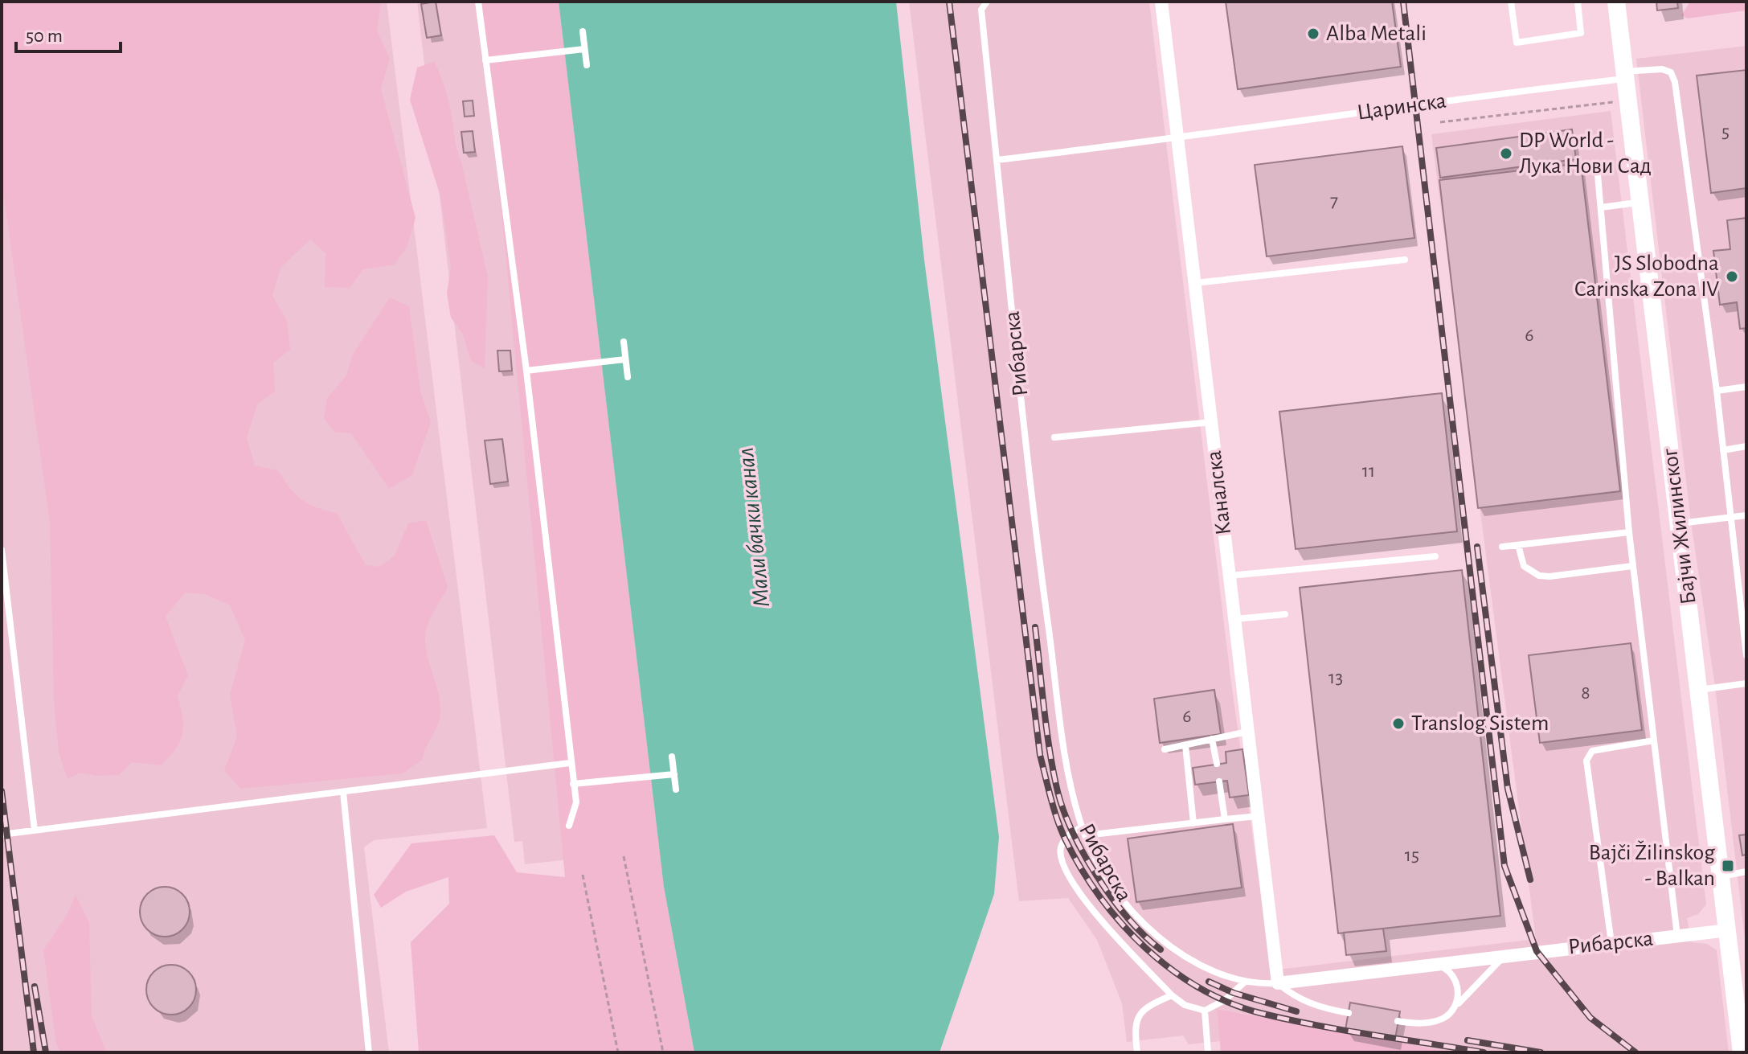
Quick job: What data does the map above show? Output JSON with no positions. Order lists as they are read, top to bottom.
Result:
{
  "streets": {
    "street": ["Рибарска", "Каналска", "Бајчи Жилинског"],
    "lane": ["Царинска"]
  },
  "crossings": [
    ["Царинска", "Рибарска"],
    ["Царинска", "Каналска"],
    ["Царинска", "Бајчи Жилинског"],
    ["Рибарска", "Каналска"],
    ["Рибарска", "Бајчи Жилинског"]
  ],
  "water": ["Мали бачки канал"],
  "places": {
    "other": [
      "Alba Metali",
      "DP World - Лука Нови Сад",
      "JS Slobodna Carinska Zona IV",
      "Translog Sistem"
    ],
    "transit": ["Bajči Žilinskog - Balkan"]
  },
  "house_numbers": [
    "5",
    "7",
    "6",
    "11",
    "13",
    "8",
    "6",
    "15"
  ],
  "scale_bar": "50 m"
}
